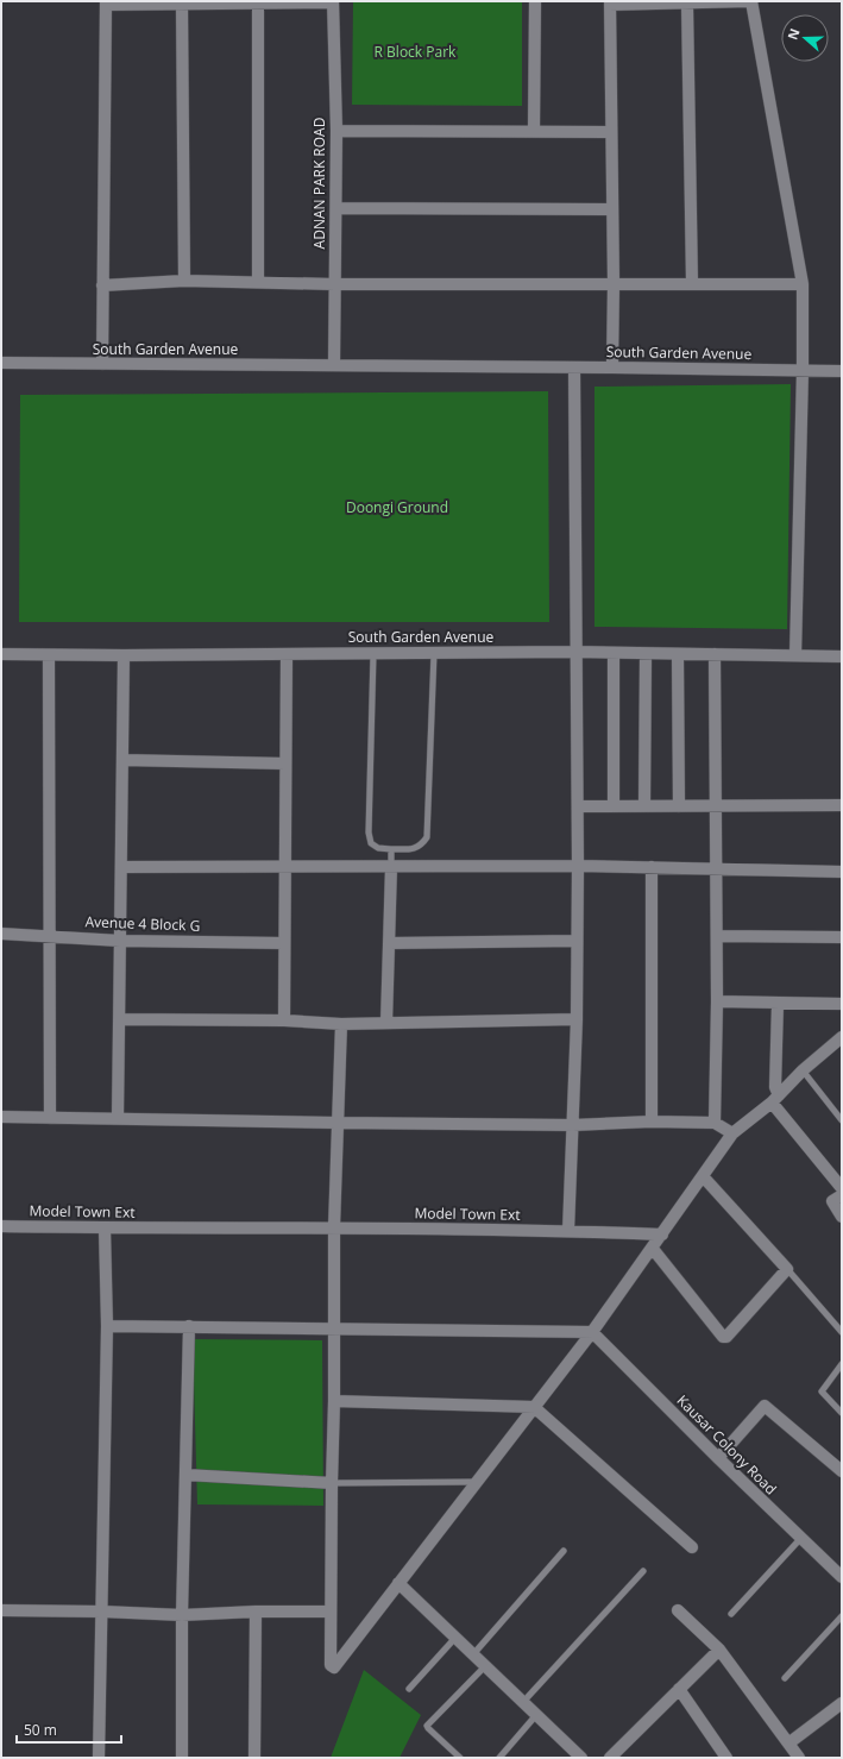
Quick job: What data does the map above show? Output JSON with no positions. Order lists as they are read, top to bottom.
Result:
{
  "streets": {
    "street": [
      "ADNAN PARK ROAD",
      "South Garden Avenue",
      "Avenue 4 Block G",
      "Model Town Ext",
      "Kausar Colony Road"
    ]
  },
  "crossings": [
    ["ADNAN PARK ROAD", "South Garden Avenue"]
  ],
  "parks": ["R Block Park", "Doongi Ground"],
  "scale_bar": "50 m",
  "north": "left"
}
